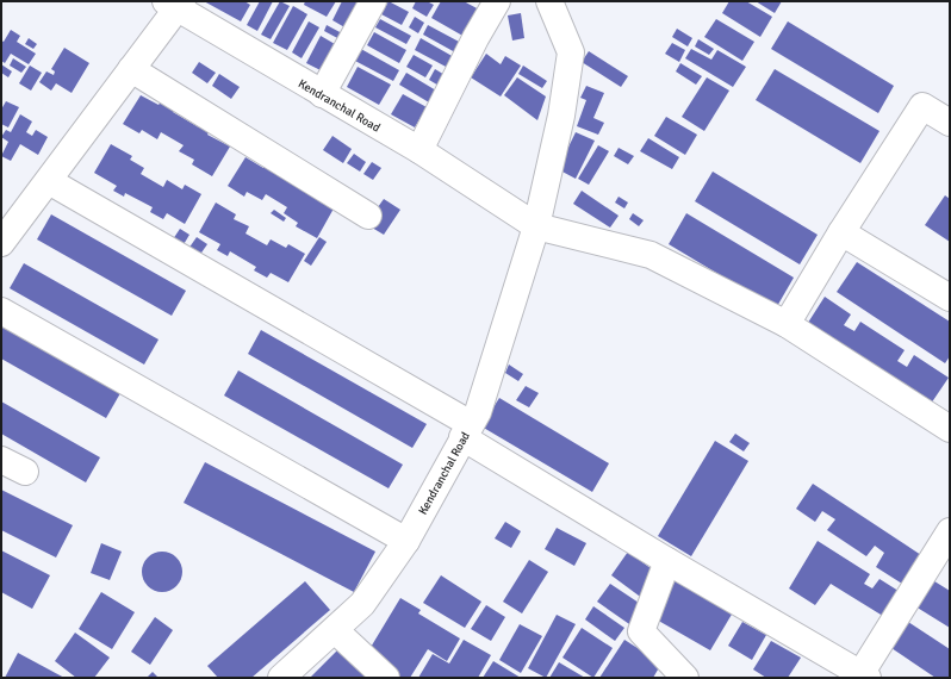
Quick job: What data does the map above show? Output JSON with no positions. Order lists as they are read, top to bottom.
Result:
{
  "streets": {
    "street": ["Kendranchal Road"]
  }
}
